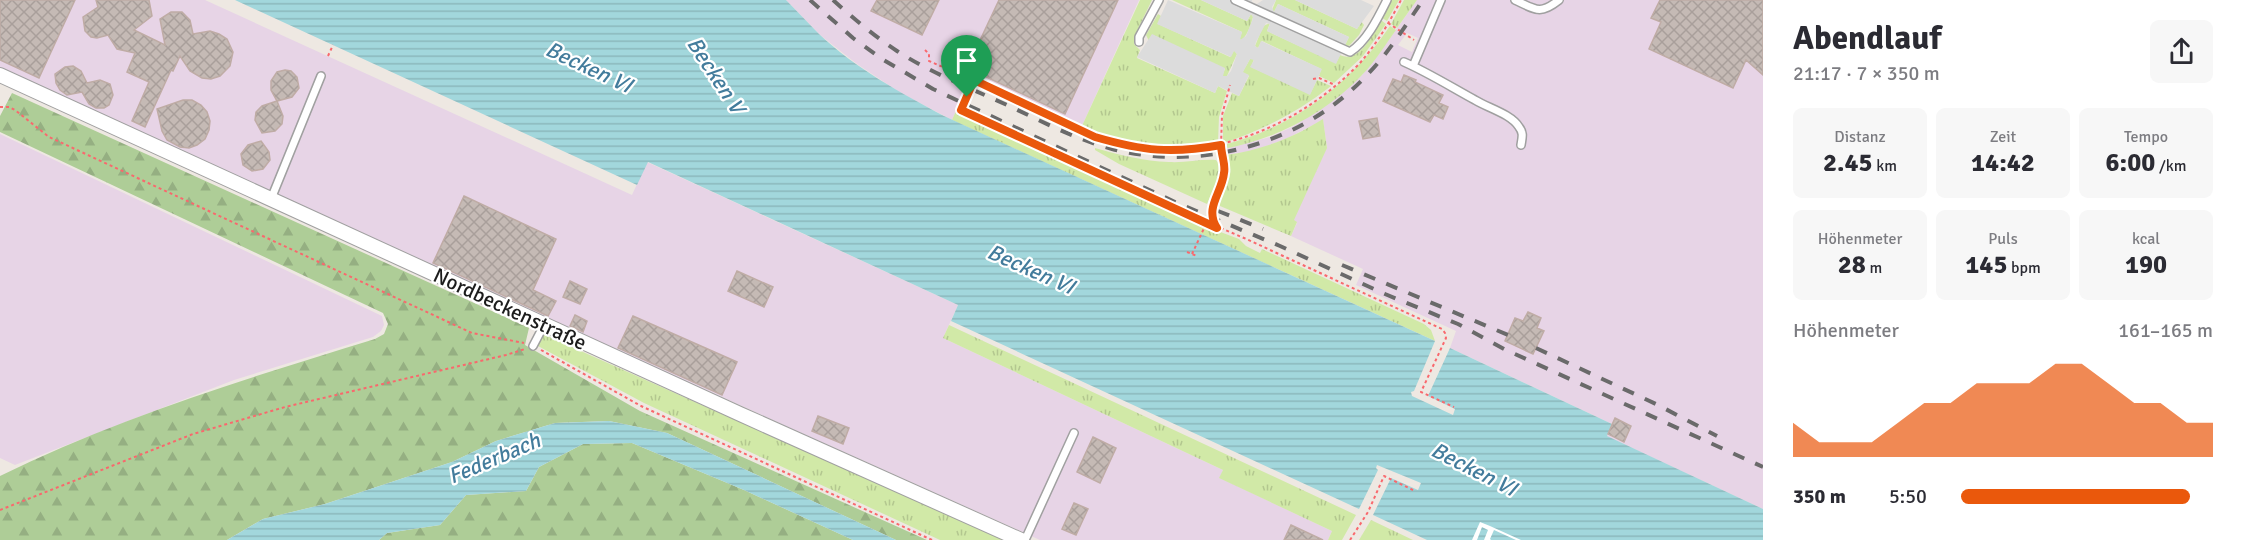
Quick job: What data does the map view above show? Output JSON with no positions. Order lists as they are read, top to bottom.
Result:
{
  "streets": {
    "street": ["Nordbeckenstraße"]
  },
  "water": ["Becken VI", "Becken V", "Federbach"],
  "page": {
    "heading": ["Abendlauf", "21:17 · 7 × 350 m"],
    "stats": [
      ["Distanz", "2.45 km"],
      ["Zeit", "14:42"],
      ["Tempo", "6:00 /km"],
      ["Höhenmeter", "28 m"],
      ["Puls", "145 bpm"],
      ["kcal", "190"]
    ],
    "chart": ["Höhenmeter", "161–165 m"],
    "list": [
      {
        "name": "350 m",
        "note": "5:50"
      }
    ]
  }
}
